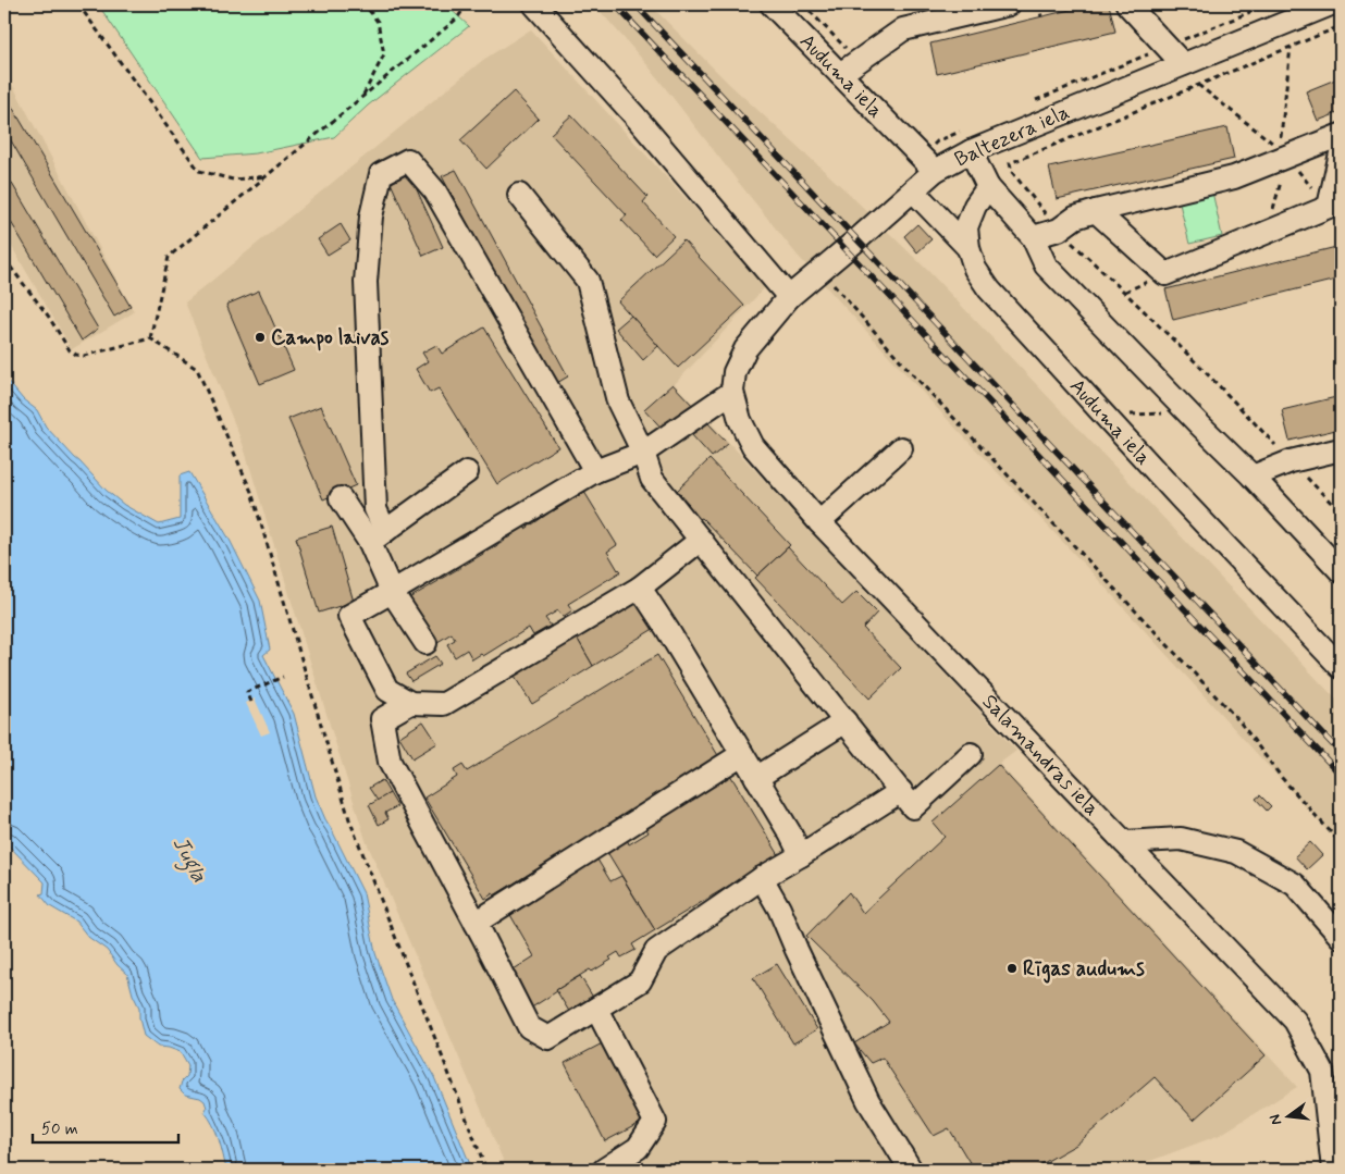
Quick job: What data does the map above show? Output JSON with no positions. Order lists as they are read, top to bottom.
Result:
{
  "streets": {
    "street": ["Auduma iela", "Baltezera iela", "Salamandras iela"]
  },
  "crossings": [
    ["Auduma iela", "Baltezera iela"],
    ["Baltezera iela", "Salamandras iela"]
  ],
  "water": ["Jugla"],
  "places": ["Campo laivas", "Rīgas audums"],
  "scale_bar": "50 m",
  "north": "left"
}
